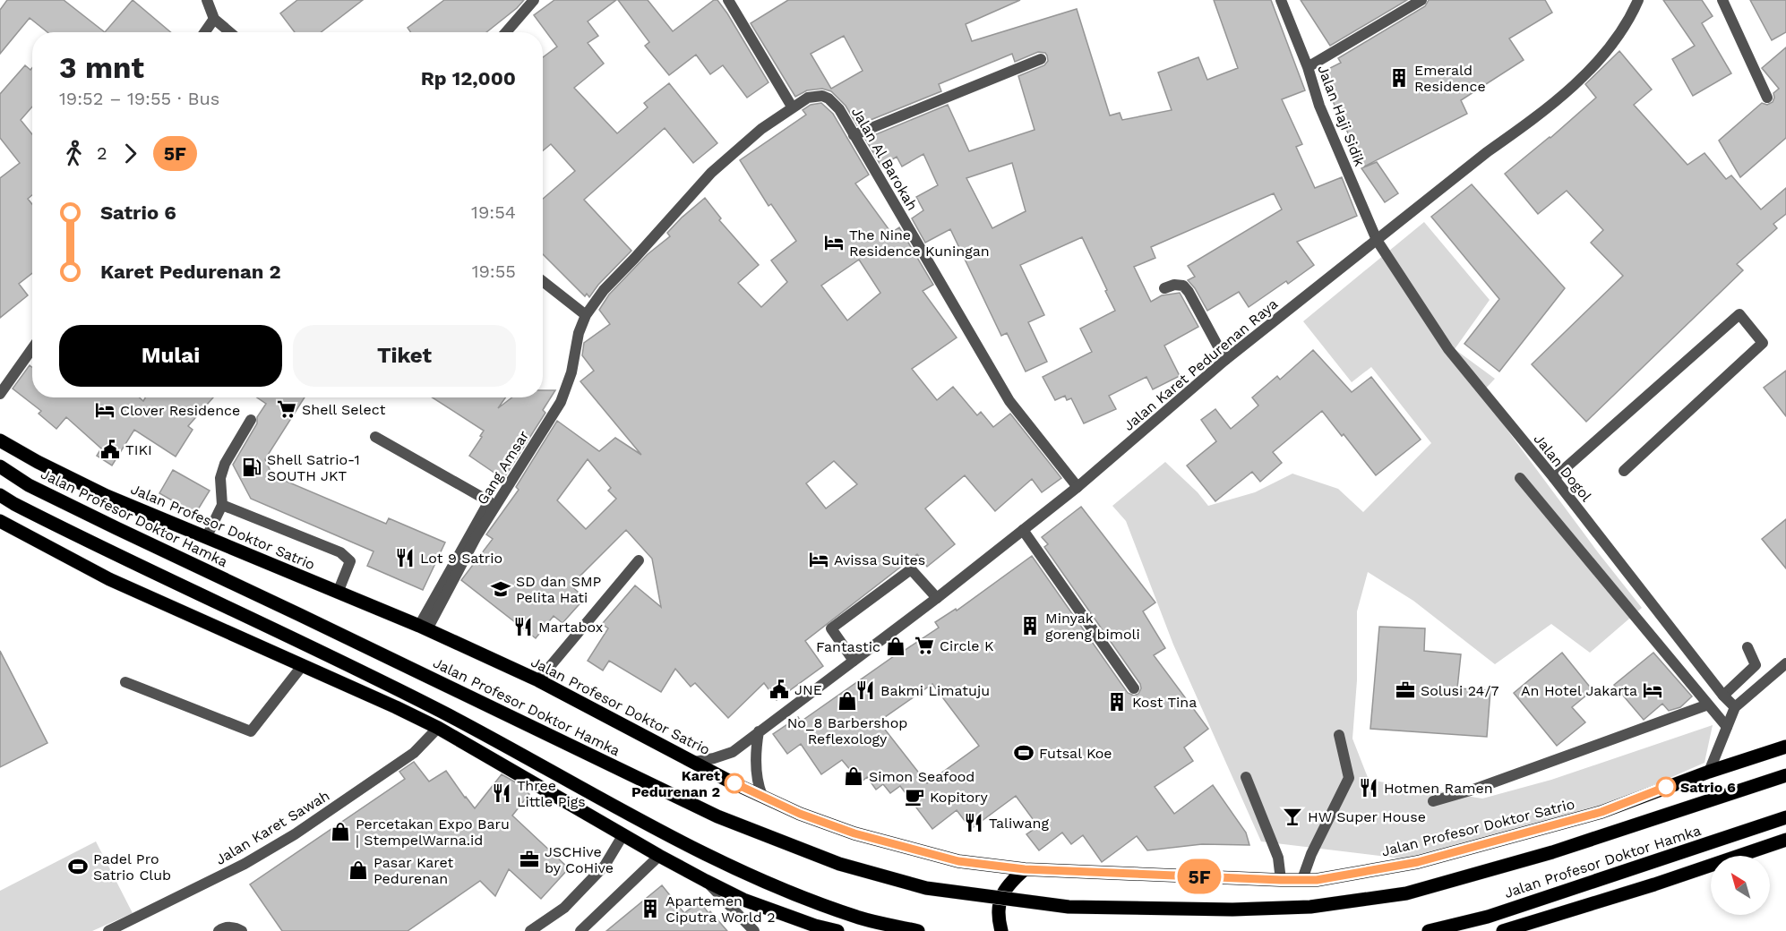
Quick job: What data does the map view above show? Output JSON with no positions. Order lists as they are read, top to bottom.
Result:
{
  "streets": {
    "main road": ["Jalan Profesor Doktor Hamka", "Jalan Profesor Doktor Satrio"],
    "street": [
      "Jalan Haji Sidik",
      "Jalan Al Barokah",
      "Jalan Karet Pedurenan Raya",
      "Gang Amsar",
      "Jalan Dogol",
      "Jalan Karet Sawah"
    ]
  },
  "crossings": [
    ["Jalan Haji Sidik", "Jalan Karet Pedurenan Raya"],
    ["Jalan Haji Sidik", "Jalan Dogol"],
    ["Jalan Al Barokah", "Jalan Karet Pedurenan Raya"],
    ["Jalan Al Barokah", "Gang Amsar"],
    ["Jalan Karet Pedurenan Raya", "Jalan Dogol"],
    ["Jalan Karet Pedurenan Raya", "Jalan Profesor Doktor Satrio"],
    ["Gang Amsar", "Jalan Profesor Doktor Satrio"]
  ],
  "places": {
    "building": [
      "Emerald Residence",
      "Minyak goreng bimoli",
      "Kost Tina",
      "Apartemen Ciputra World 2"
    ],
    "hotel": [
      "The Nine Residence Kuningan",
      "Clover Residence",
      "Avissa Suites",
      "An Hotel Jakarta"
    ],
    "supermarket": ["Shell Select", "Circle K"],
    "public building": ["TIKI", "JNE"],
    "fuel station": ["Shell Satrio-1 SOUTH JKT"],
    "restaurant": [
      "Lot 9 Satrio",
      "Martabox",
      "Bakmi Limatuju",
      "Hotmen Ramen",
      "Three Little Pigs",
      "Taliwang"
    ],
    "school or university": ["SD dan SMP Pelita Hati"],
    "shop": [
      "Fantastic",
      "No_8 Barbershop Reflexology",
      "Simon Seafood",
      "Percetakan Expo Baru | StempelWarna.id",
      "Pasar Karet Pedurenan"
    ],
    "office": ["Solusi 24/7", "JSCHive by CoHive"],
    "sports": ["Futsal Koe", "Padel Pro Satrio Club"],
    "other": ["Karet Pedurenan 2", "Satrio 6"],
    "cafe": ["Kopitory"],
    "bar": ["HW Super House"]
  },
  "lines": ["bus line 5F"],
  "north": "top left",
  "page": {
    "on_map": "5F",
    "heading": ["3 mnt", "19:52 – 19:55 · Bus", "Rp 12,000"],
    "legs": ["2", "5F"],
    "list": [
      {
        "name": "Satrio 6",
        "value": "19:54"
      },
      {
        "name": "Karet Pedurenan 2",
        "value": "19:55"
      }
    ],
    "buttons": ["Mulai", "Tiket"]
  }
}
